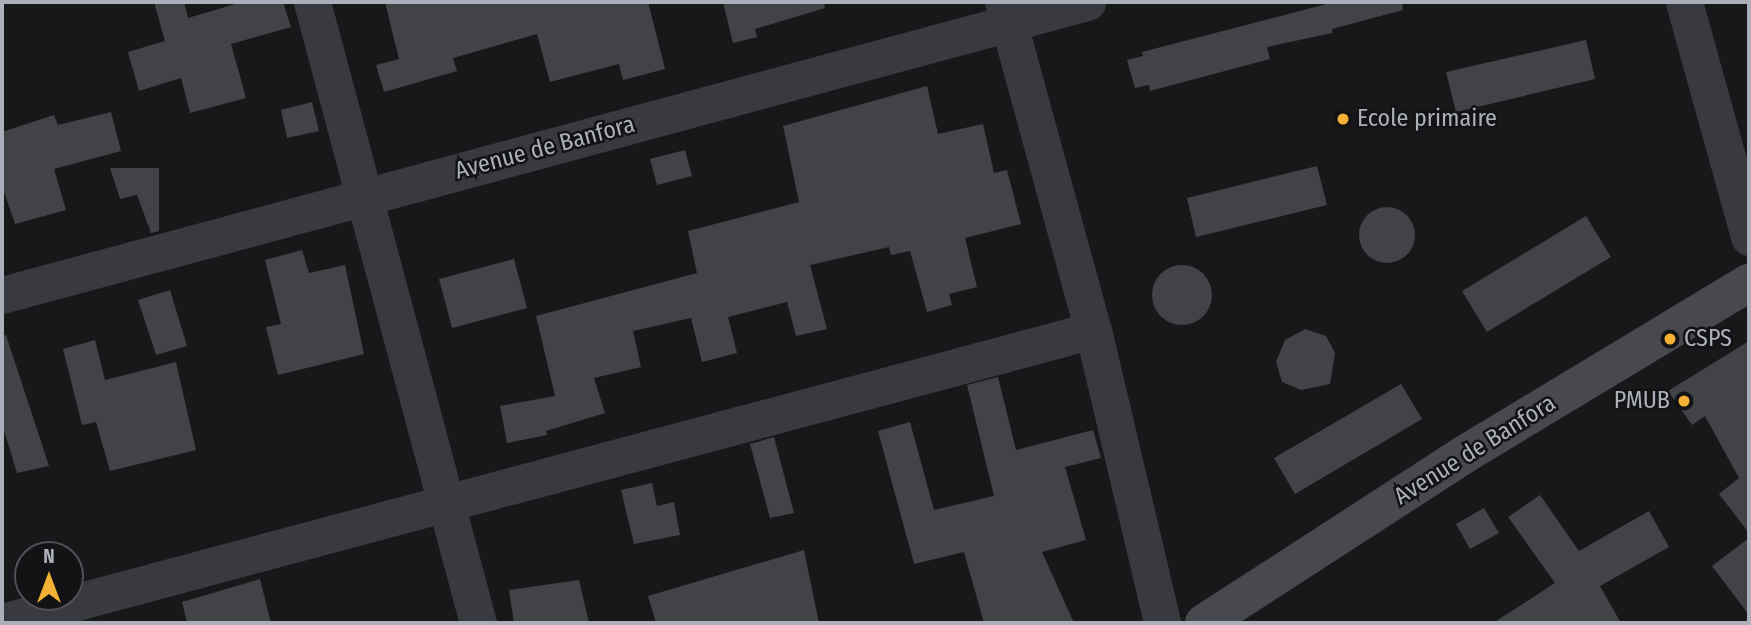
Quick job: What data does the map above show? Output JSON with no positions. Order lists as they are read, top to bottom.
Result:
{
  "streets": {
    "main road": ["Avenue de Banfora"]
  },
  "places": ["Ecole primaire", "CSPS", "PMUB"],
  "north": "top"
}
